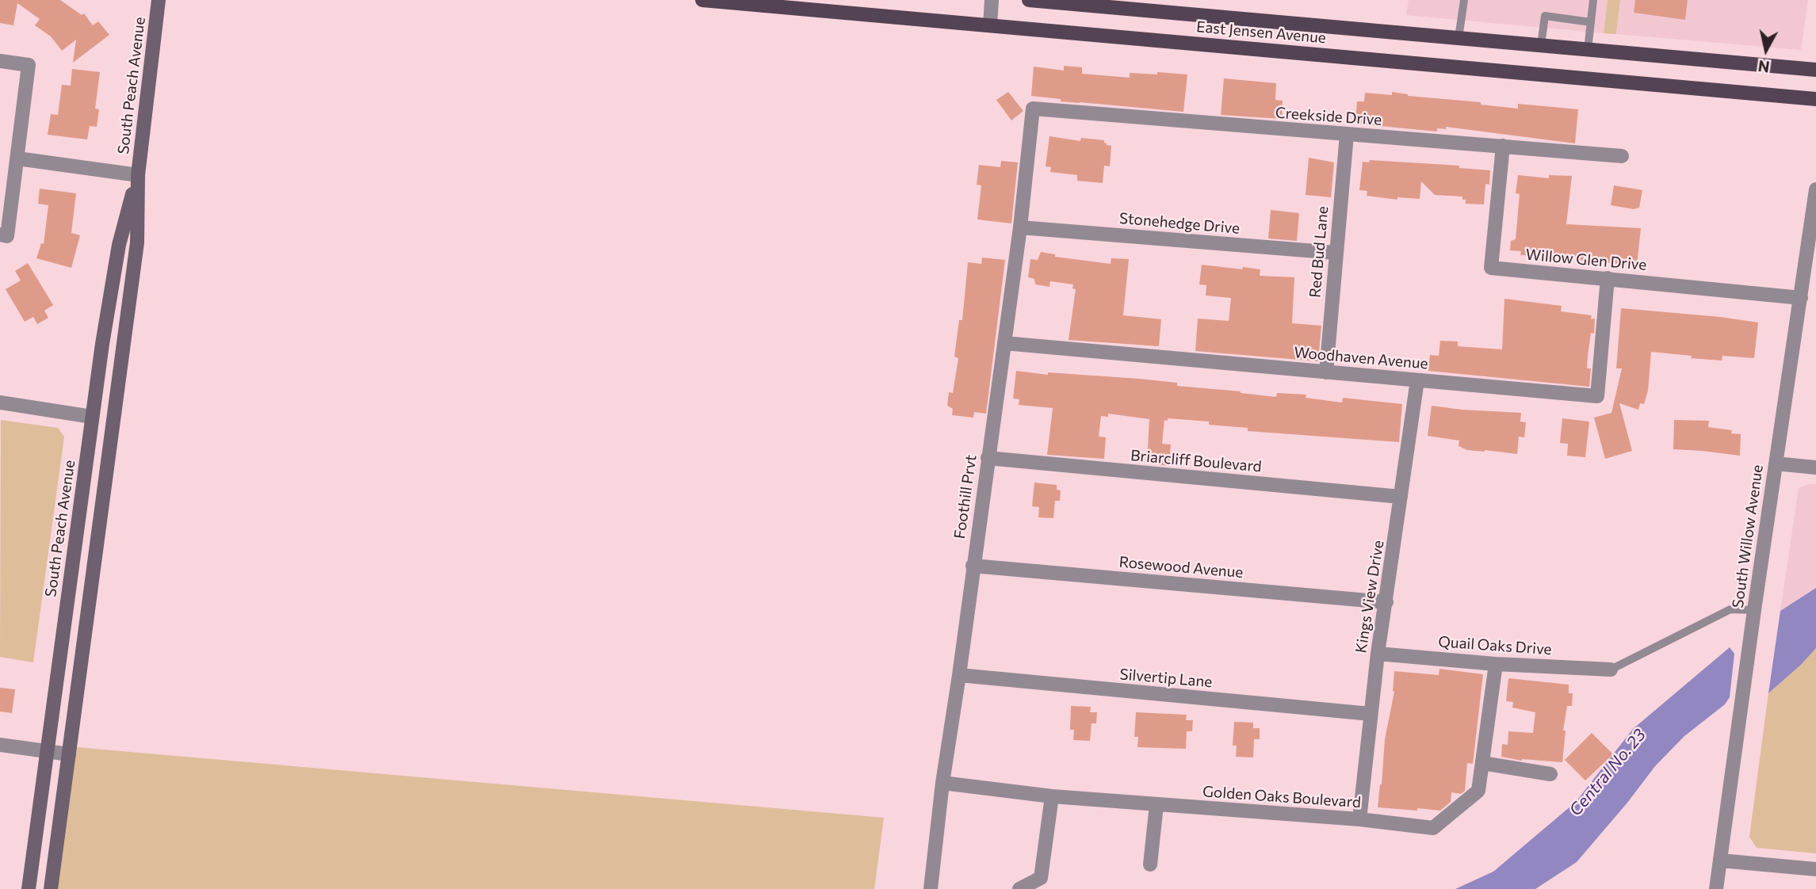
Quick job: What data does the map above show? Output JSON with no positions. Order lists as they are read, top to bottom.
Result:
{
  "streets": {
    "main road": ["East Jensen Avenue"],
    "street": [
      "South Peach Avenue",
      "Creekside Drive",
      "Stonehedge Drive",
      "Red Bud Lane",
      "Willow Glen Drive",
      "Woodhaven Avenue",
      "Briarcliff Boulevard",
      "Foothill Prvt",
      "South Willow Avenue",
      "Rosewood Avenue",
      "Kings View Drive",
      "Quail Oaks Drive",
      "Silvertip Lane",
      "Golden Oaks Boulevard"
    ]
  },
  "crossings": [
    ["Creekside Drive", "Red Bud Lane"],
    ["Creekside Drive", "Willow Glen Drive"],
    ["Creekside Drive", "Foothill Prvt"],
    ["Stonehedge Drive", "Red Bud Lane"],
    ["Stonehedge Drive", "Foothill Prvt"],
    ["Red Bud Lane", "Woodhaven Avenue"],
    ["Willow Glen Drive", "Woodhaven Avenue"],
    ["Willow Glen Drive", "South Willow Avenue"],
    ["Woodhaven Avenue", "Foothill Prvt"],
    ["Woodhaven Avenue", "Kings View Drive"],
    ["Briarcliff Boulevard", "Foothill Prvt"],
    ["Briarcliff Boulevard", "Kings View Drive"],
    ["Foothill Prvt", "Rosewood Avenue"],
    ["Foothill Prvt", "Silvertip Lane"],
    ["Foothill Prvt", "Golden Oaks Boulevard"],
    ["Rosewood Avenue", "Kings View Drive"],
    ["Kings View Drive", "Quail Oaks Drive"],
    ["Kings View Drive", "Silvertip Lane"],
    ["Kings View Drive", "Golden Oaks Boulevard"],
    ["Quail Oaks Drive", "Golden Oaks Boulevard"]
  ],
  "water": ["Central No. 23"],
  "north": "bottom"
}
